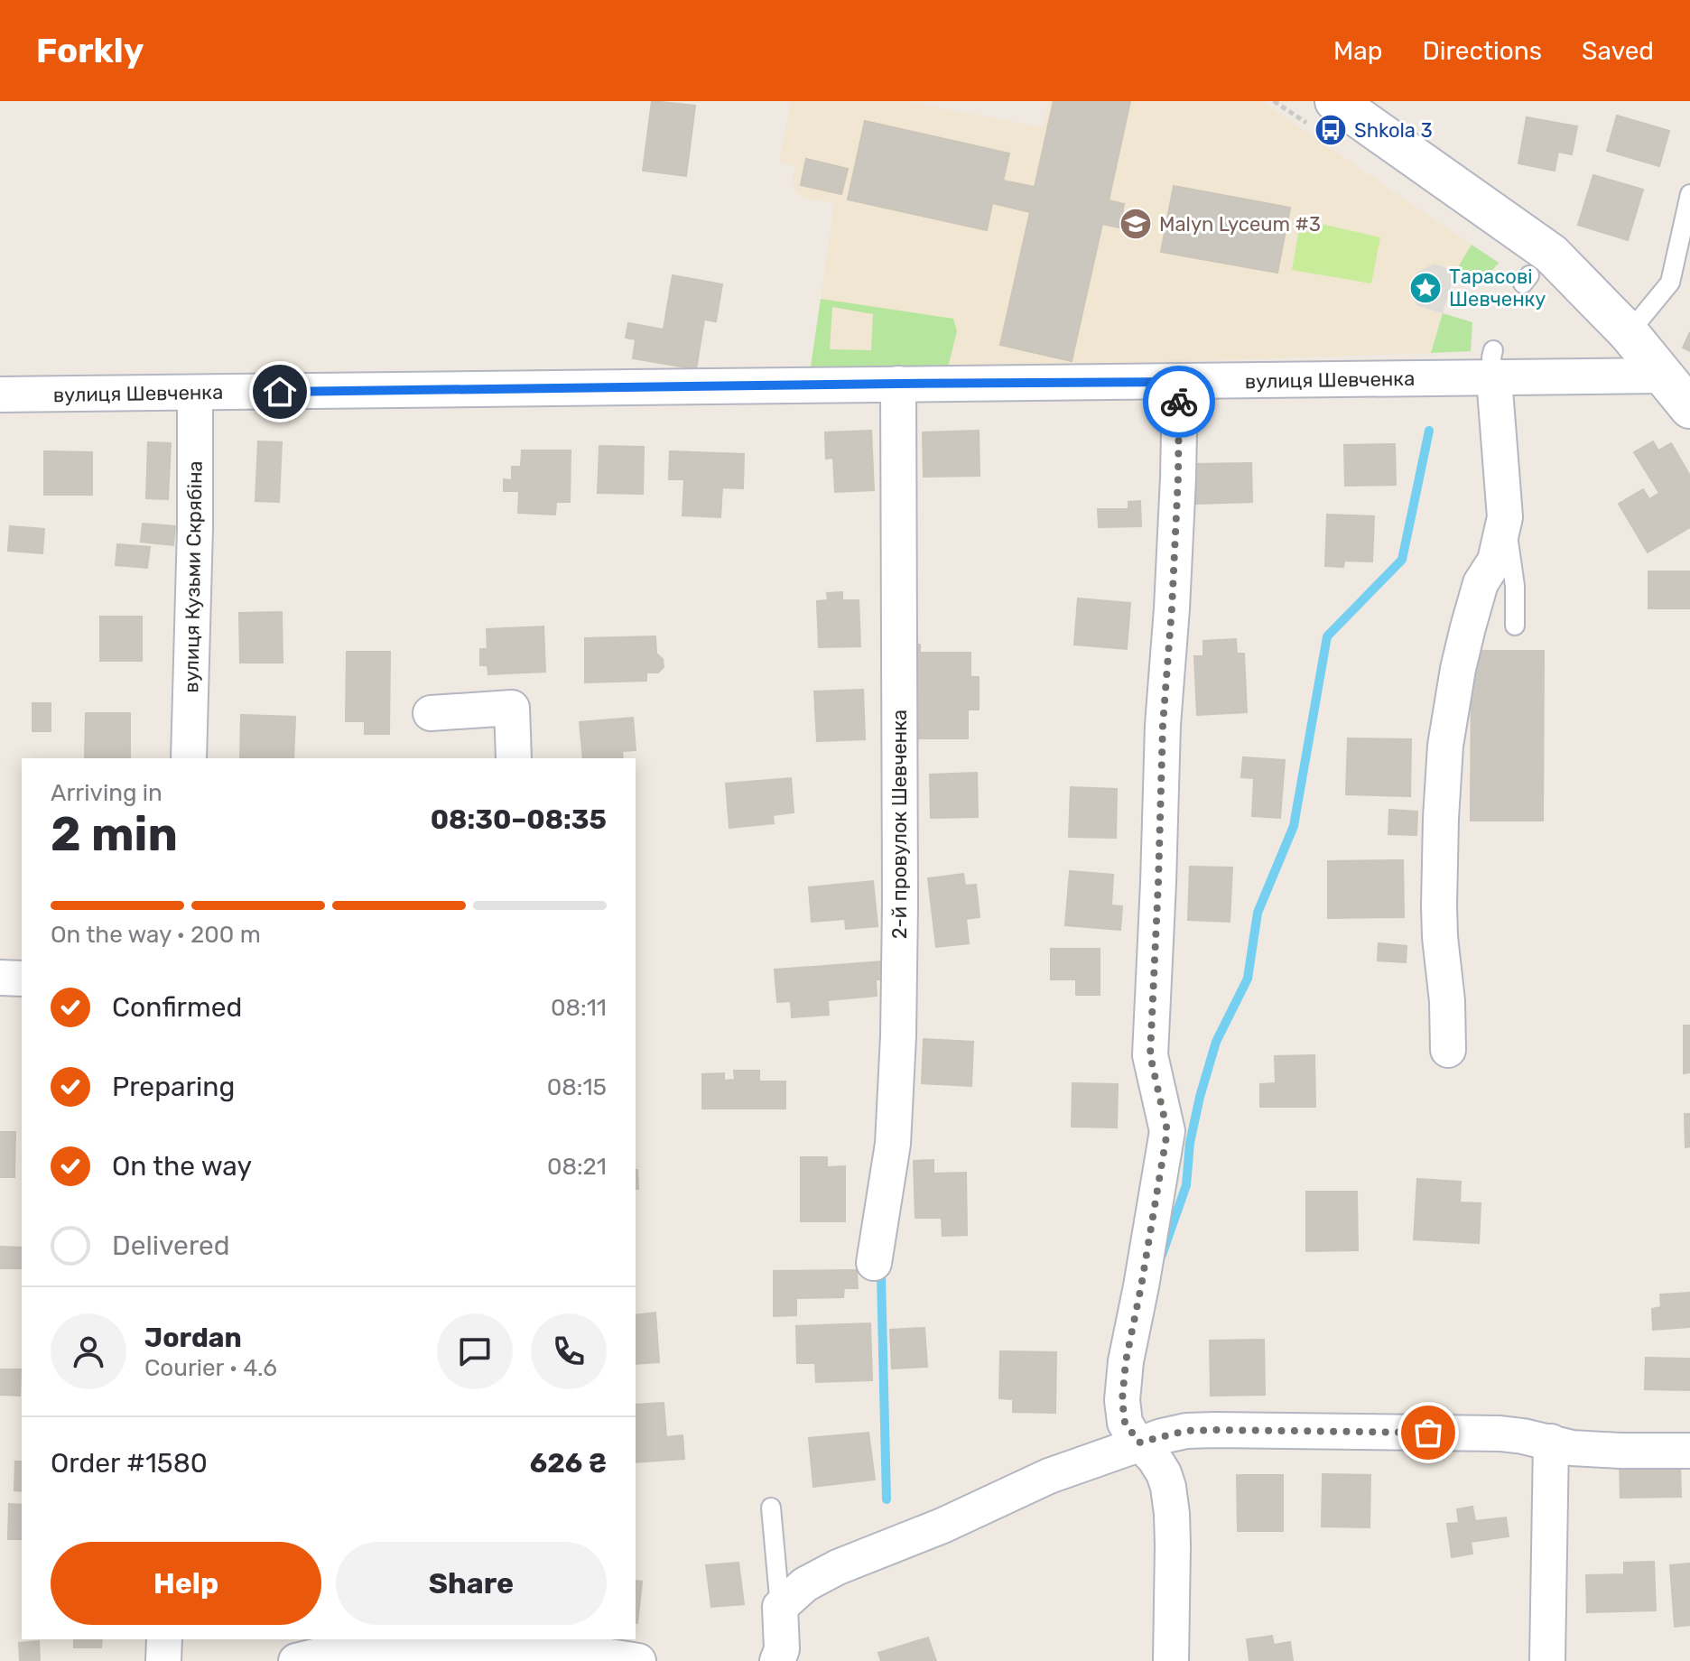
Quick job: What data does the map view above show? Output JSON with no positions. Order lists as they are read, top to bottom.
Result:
{
  "streets": {
    "street": ["вулиця Шевченка", "вулиця Кузьми Скрябіна", "2-й провулок Шевченка"]
  },
  "crossings": [
    ["вулиця Шевченка", "вулиця Кузьми Скрябіна"],
    ["вулиця Шевченка", "2-й провулок Шевченка"]
  ],
  "places": {
    "bus stop": ["Shkola 3"],
    "school or university": ["Malyn Lyceum #3"],
    "place": ["Тарасові Шевченку"]
  },
  "page": {
    "header": "Forkly",
    "nav": ["Map", "Directions", "Saved"],
    "heading": ["2 min", "Arriving in", "08:30–08:35"],
    "panel": [
      "Jordan",
      "Courier · 4.6",
      "Order #1580",
      "626 ₴"
    ],
    "bar": "On the way · 200 m",
    "list": [
      ["Confirmed", "08:11"],
      ["Preparing", "08:15"],
      ["On the way", "08:21"],
      "Delivered"
    ],
    "buttons": ["Help", "Share"]
  }
}
